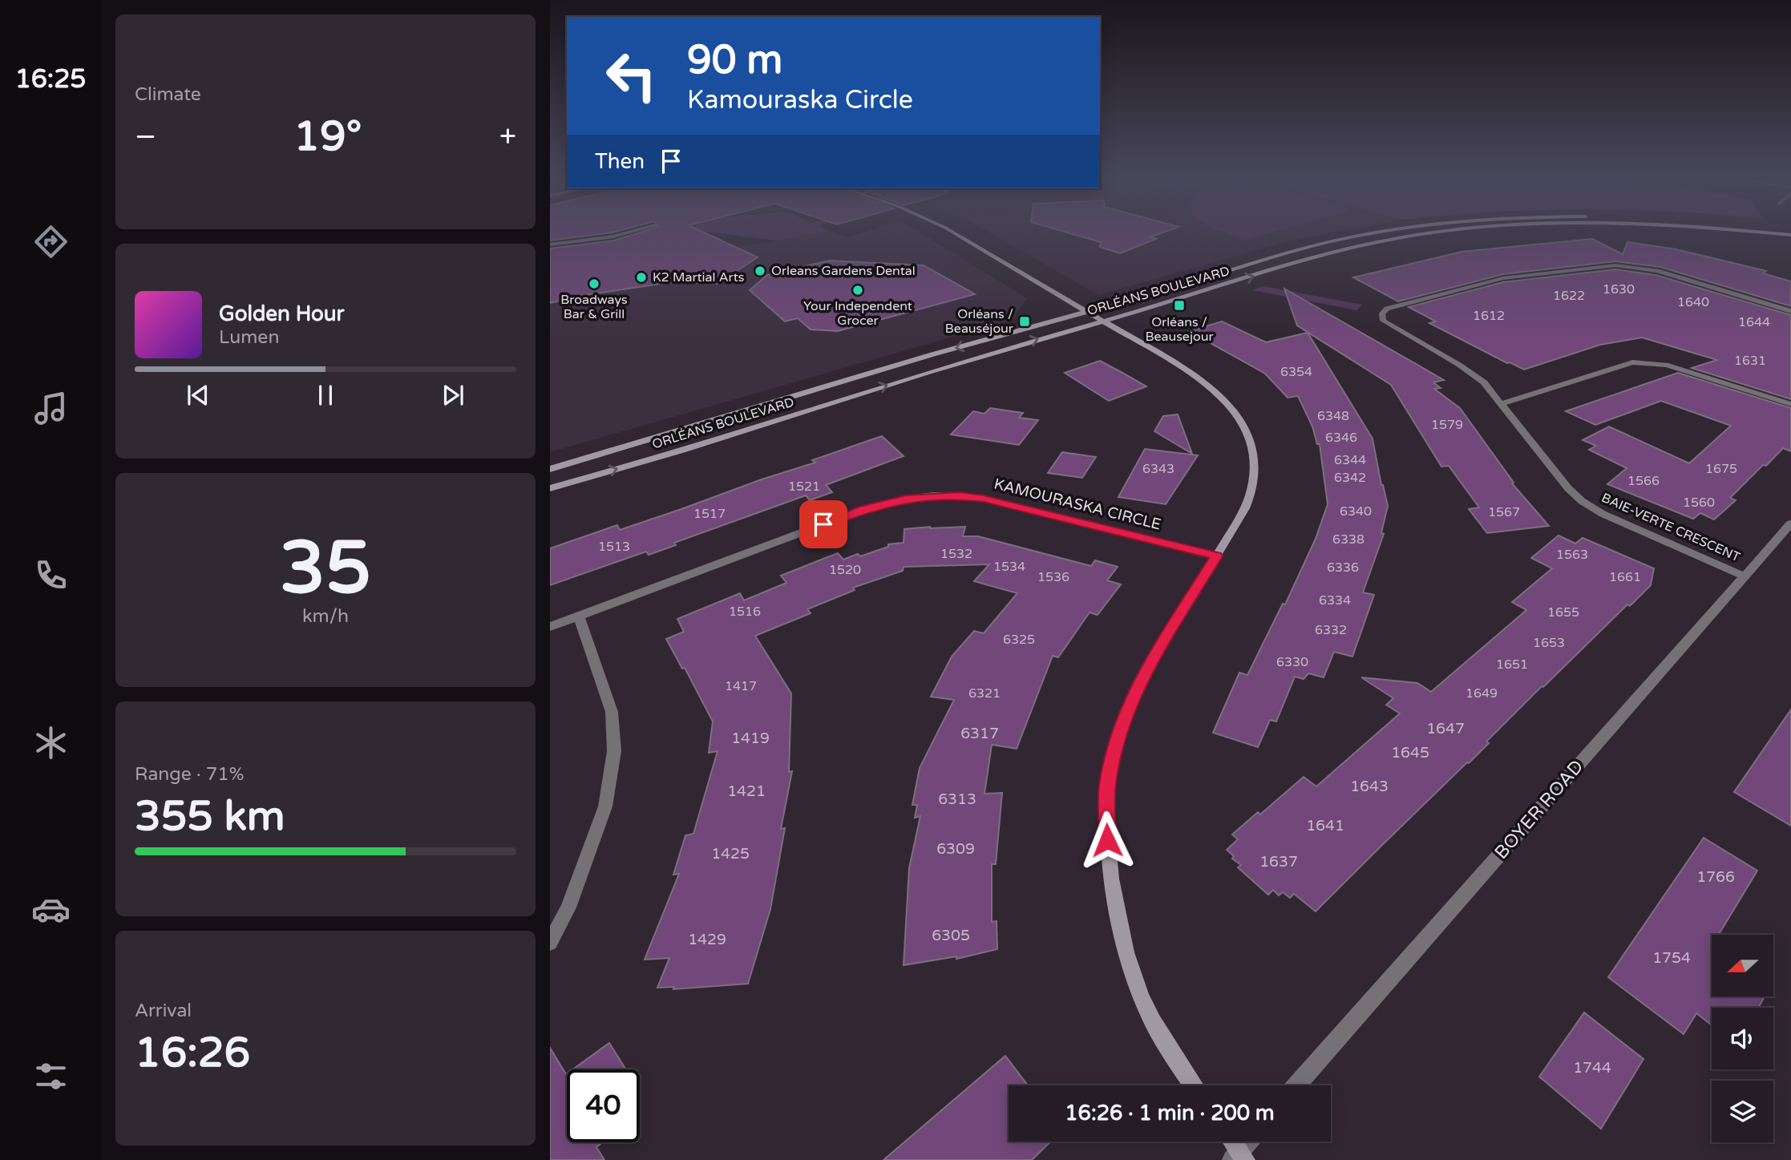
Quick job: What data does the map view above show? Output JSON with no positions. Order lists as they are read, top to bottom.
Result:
{
  "streets": {
    "main road": ["ORLÉANS BOULEVARD"],
    "street": ["KAMOURASKA CIRCLE", "BAIE-VERTE CRESCENT", "BOYER ROAD"]
  },
  "crossings": [
    ["BAIE-VERTE CRESCENT", "BOYER ROAD"]
  ],
  "places": {
    "other": [
      "Orleans Gardens Dental",
      "K2 Martial Arts",
      "Broadways Bar & Grill",
      "Your Independent Grocer"
    ],
    "transit": ["Orléans / Beausejour", "Orléans / Beauséjour"]
  },
  "house_numbers": [
    "1630",
    "1622",
    "1640",
    "1612",
    "1644",
    "1631",
    "6354",
    "6348",
    "1579",
    "6346",
    "6344",
    "6343",
    "1675",
    "6342",
    "1566",
    "1521",
    "1560",
    "6340",
    "1567",
    "1517",
    "6338",
    "1513",
    "1532",
    "1563",
    "1534",
    "6336",
    "1520",
    "1536",
    "1661",
    "6334",
    "1516",
    "1655",
    "6332",
    "6325",
    "1653",
    "6330",
    "1651",
    "1417",
    "6321",
    "1649",
    "1647",
    "6317",
    "1419",
    "1645",
    "1643",
    "1421",
    "6313",
    "1641",
    "6309",
    "1425",
    "1637",
    "1766",
    "6305",
    "1429",
    "1754",
    "1744"
  ],
  "north": "left",
  "page": {
    "tabs": "16:25",
    "tile": [
      "Climate",
      ["35", "km/h"],
      ["Range · 71%", "355 km"],
      ["Arrival", "16:26"]
    ],
    "turn": ["90 m", "Kamouraska Circle"],
    "heat": ["−", "19°", "+"],
    "then": "Then",
    "song": ["Golden Hour", "Lumen"],
    "limit": "40",
    "trip": "16:26 · 1 min · 200 m"
  }
}
